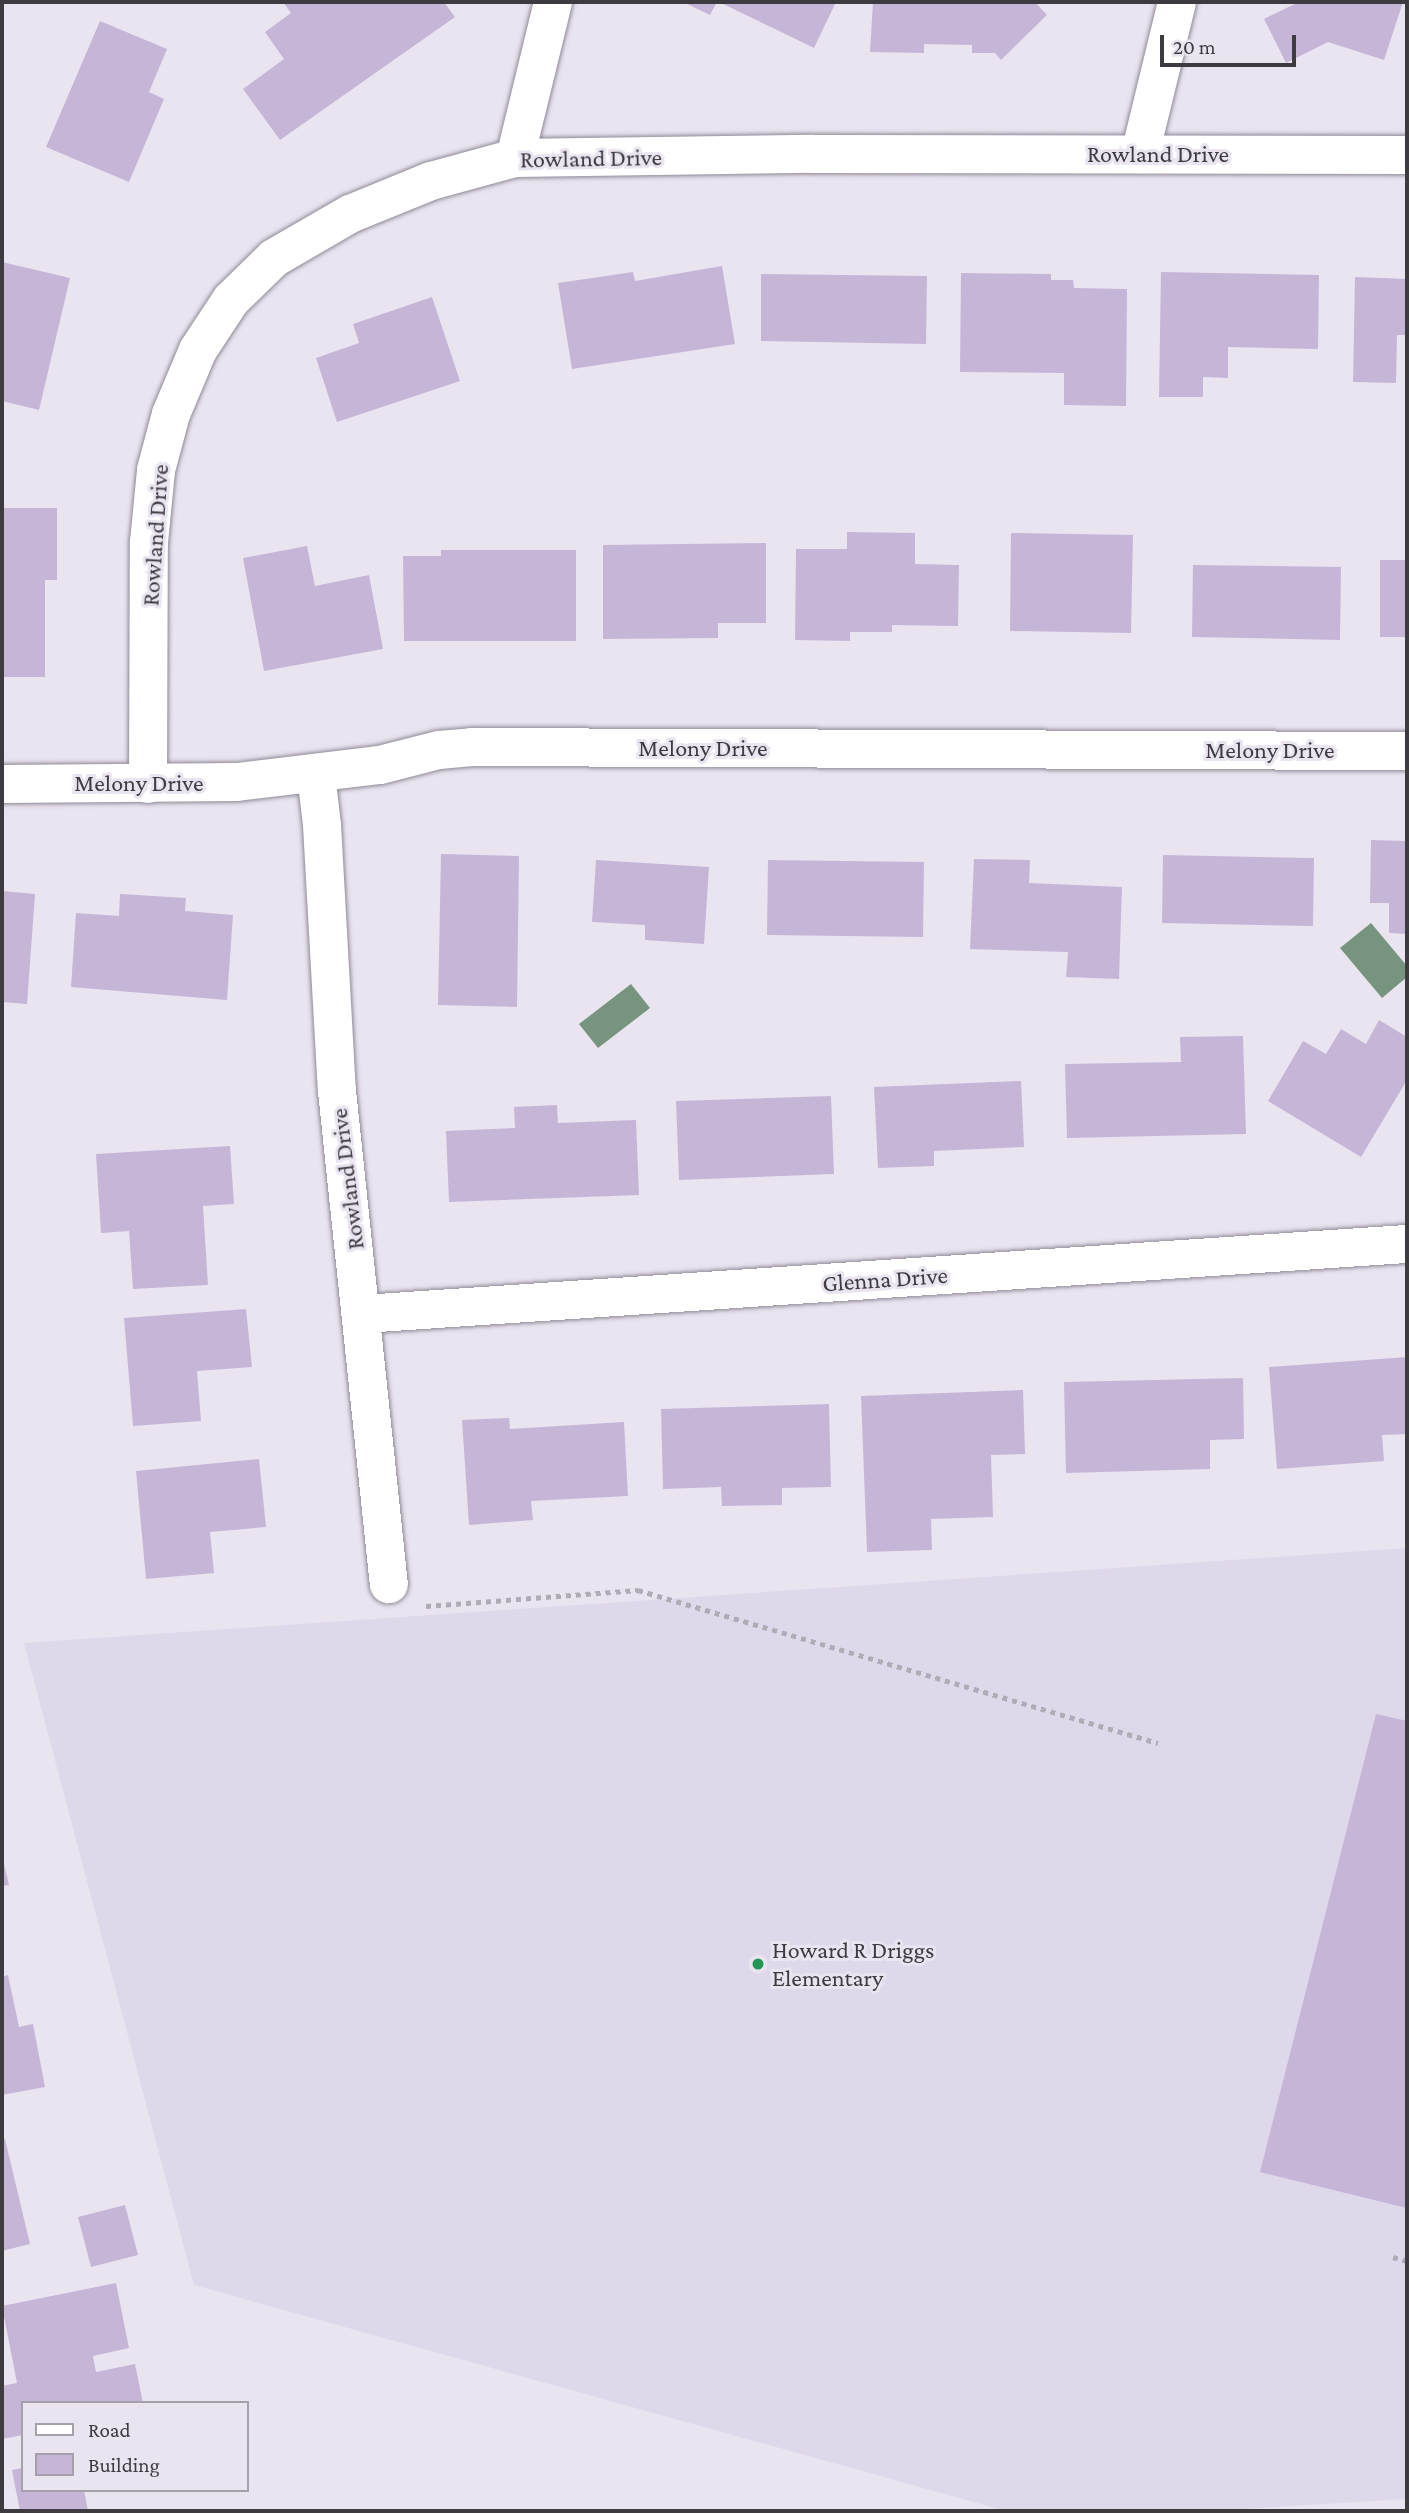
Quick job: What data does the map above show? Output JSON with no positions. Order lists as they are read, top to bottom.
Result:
{
  "streets": {
    "street": ["Rowland Drive", "Melony Drive", "Glenna Drive"]
  },
  "crossings": [
    ["Rowland Drive", "Melony Drive"],
    ["Rowland Drive", "Glenna Drive"]
  ],
  "places": ["Howard R Driggs Elementary"],
  "legend": ["Road", "Building"],
  "scale_bar": "20 m"
}
